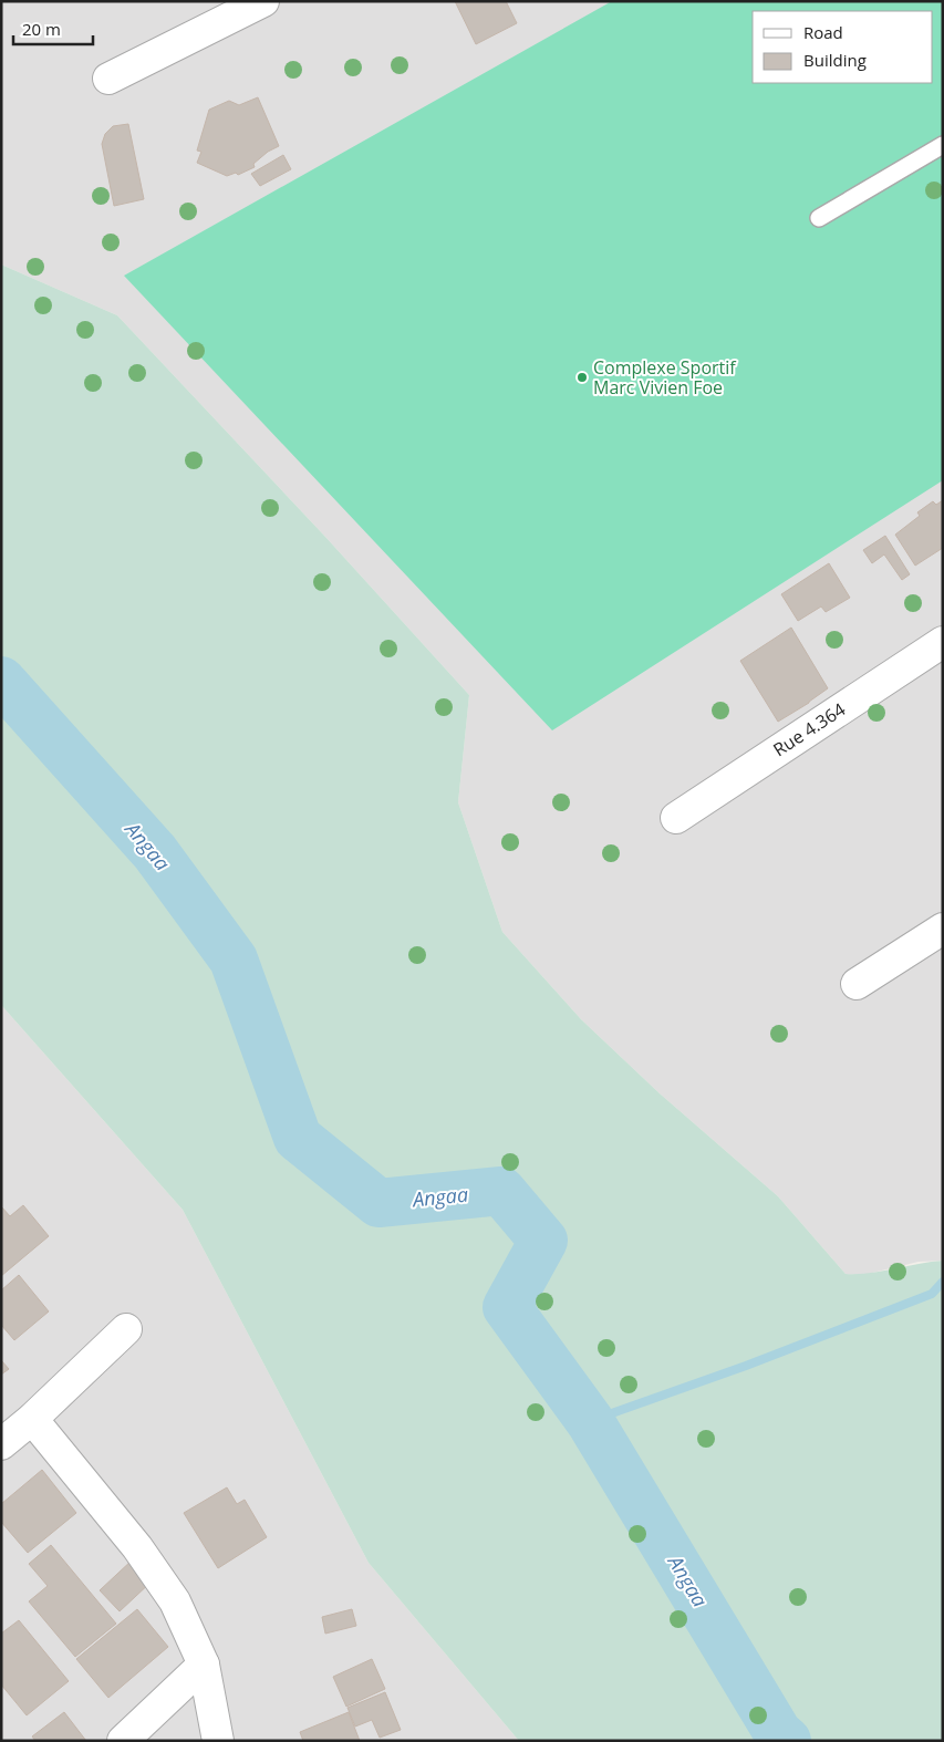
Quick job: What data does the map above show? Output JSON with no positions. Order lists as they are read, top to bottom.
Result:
{
  "streets": {
    "street": ["Rue 4.364"]
  },
  "water": ["Angaa"],
  "places": ["Complexe Sportif Marc Vivien Foe"],
  "legend": ["Road", "Building"],
  "scale_bar": "20 m"
}
